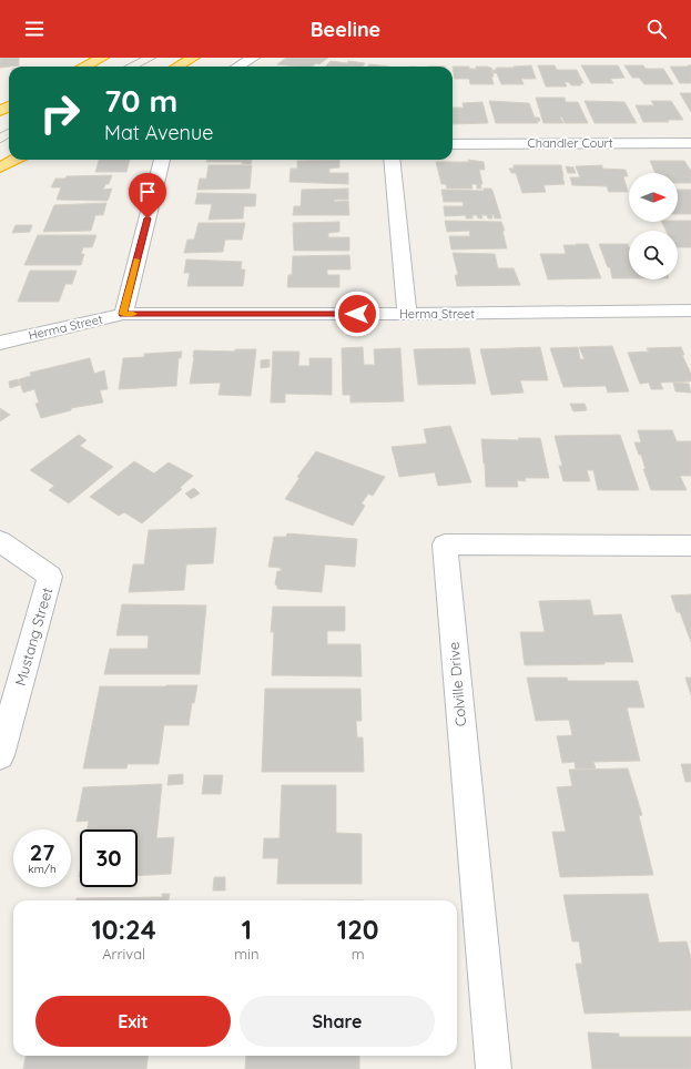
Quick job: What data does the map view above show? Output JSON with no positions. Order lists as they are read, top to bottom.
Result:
{
  "streets": {
    "street": [
      "Chandler Court",
      "Herma Street",
      "Mustang Street",
      "Colville Drive"
    ]
  },
  "north": "right",
  "page": {
    "header": "Beeline",
    "turn": ["70 m", "Mat Avenue"],
    "speed": "27 km/h",
    "limit": "30",
    "eta": [
      "10:24",
      "Arrival",
      "1",
      "min",
      "120",
      "m"
    ],
    "buttons": ["Exit", "Share"]
  }
}
